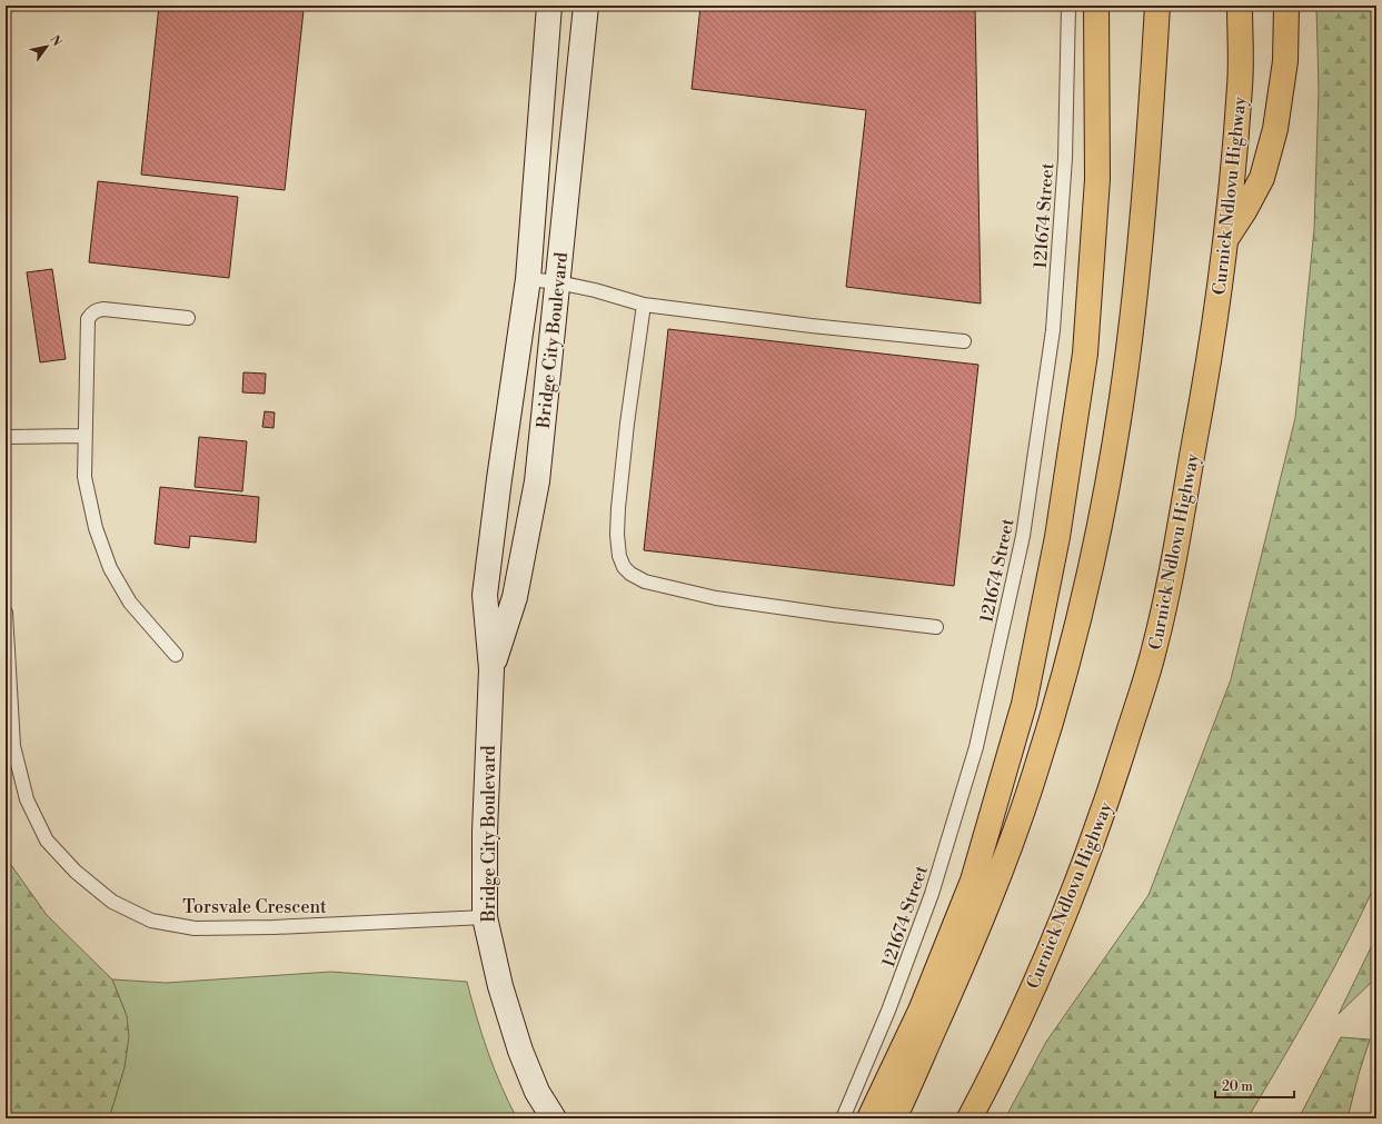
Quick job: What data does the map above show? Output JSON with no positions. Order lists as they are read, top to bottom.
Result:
{
  "streets": {
    "main road": ["Curnick Ndlovu Highway"],
    "street": ["Bridge City Boulevard"],
    "lane": ["121674 Street", "Torsvale Crescent"]
  },
  "crossings": [
    ["Bridge City Boulevard", "Torsvale Crescent"]
  ],
  "scale_bar": "20 m",
  "north": "top right"
}
